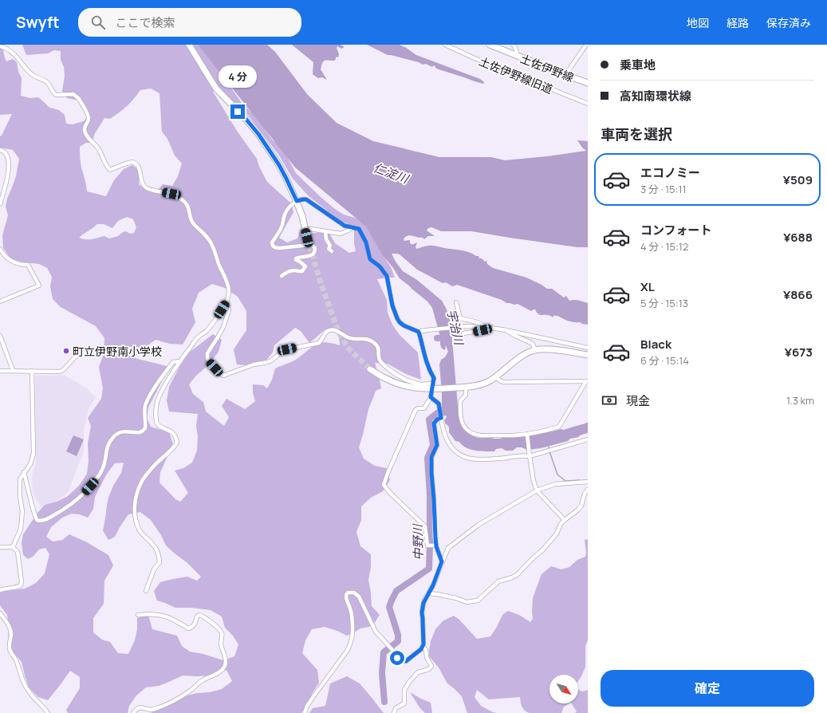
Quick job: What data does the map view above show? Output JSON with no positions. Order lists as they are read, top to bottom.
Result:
{
  "streets": {
    "main road": ["土佐伊野線"],
    "street": ["土佐伊野線旧道"]
  },
  "crossings": [
    ["土佐伊野線", "土佐伊野線旧道"]
  ],
  "water": ["仁淀川", "宇治川", "中野川"],
  "places": ["町立伊野南小学校"],
  "north": "bottom right",
  "page": {
    "header": "Swyft",
    "search": "ここで検索",
    "nav": ["地図", "経路", "保存済み"],
    "banner": ["乗車地", "高知南環状線"],
    "bubble": "4 分",
    "heading": "車両を選択",
    "list": [
      {
        "name": "エコノミー",
        "note": "3 分 · 15:11",
        "value": "¥509"
      },
      {
        "name": "コンフォート",
        "note": "4 分 · 15:12",
        "value": "¥688"
      },
      {
        "name": "XL",
        "note": "5 分 · 15:13",
        "value": "¥866"
      },
      {
        "name": "Black",
        "note": "6 分 · 15:14",
        "value": "¥673"
      }
    ],
    "pay": ["現金", "1.3 km"],
    "buttons": "確定"
  }
}
